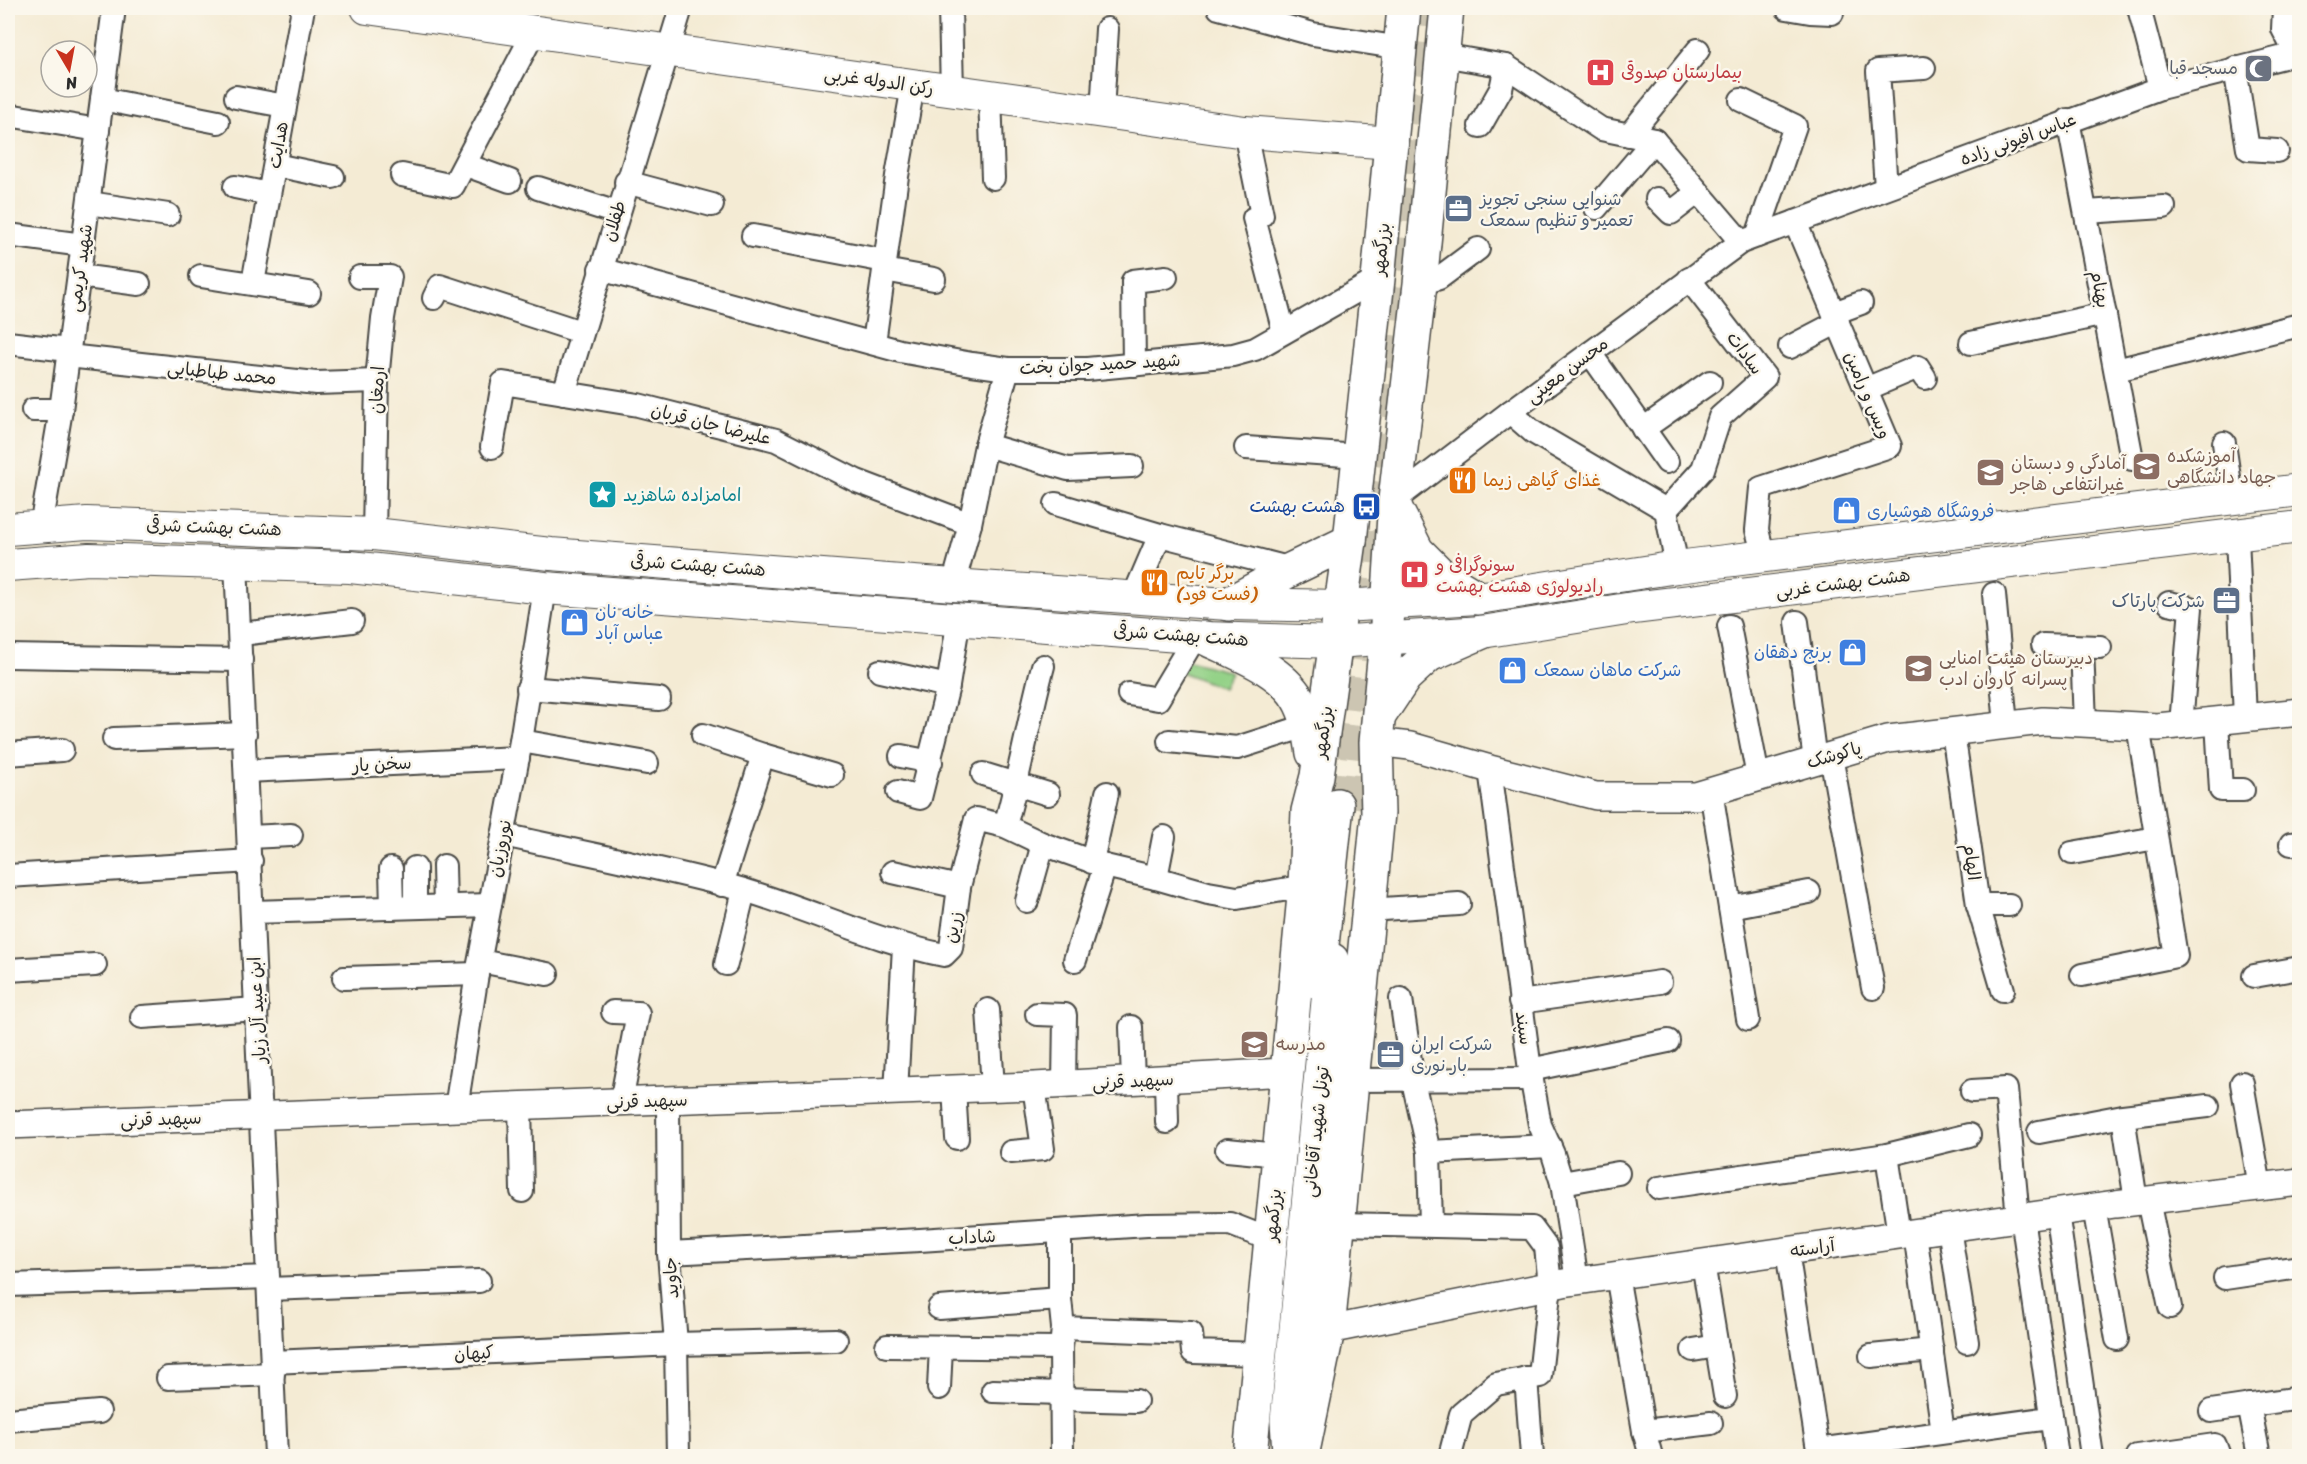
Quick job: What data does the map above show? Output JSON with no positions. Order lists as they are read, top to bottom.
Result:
{
  "streets": {
    "main road": [
      "رکن الدوله غربی",
      "بزرگمهر",
      "هشت بهشت شرقی",
      "هشت بهشت غربی",
      "تونل شهید آقاخانی"
    ],
    "street": [
      "عباس افیونی زاده",
      "هدایت",
      "طفلان",
      "شهید کریمی",
      "بهنام",
      "سادات",
      "شهید حمید جوان بخت",
      "محسن معینی",
      "محمد طباطبایی",
      "ارمغان",
      "ویس و رامین",
      "علیرضا جان قربان",
      "پاکوشک",
      "سخن یار",
      "نوروزیان",
      "الهام",
      "زرین",
      "ابن عبید آل زیار",
      "سپند",
      "سپهبد قرنی",
      "شاداب",
      "آراسته",
      "جاوید",
      "کیهان"
    ]
  },
  "crossings": [
    ["رکن الدوله غربی", "طفلان"],
    ["رکن الدوله غربی", "بزرگمهر"],
    ["عباس افیونی زاده", "بهنام"],
    ["عباس افیونی زاده", "محسن معینی"],
    ["عباس افیونی زاده", "ویس و رامین"],
    ["طفلان", "شهید حمید جوان بخت"],
    ["طفلان", "علیرضا جان قربان"],
    ["بزرگمهر", "شهید حمید جوان بخت"],
    ["بزرگمهر", "محسن معینی"],
    ["بزرگمهر", "هشت بهشت شرقی"],
    ["بزرگمهر", "هشت بهشت غربی"],
    ["بزرگمهر", "پاکوشک"],
    ["بزرگمهر", "زرین"],
    ["بزرگمهر", "سپهبد قرنی"],
    ["بزرگمهر", "تونل شهید آقاخانی"],
    ["بزرگمهر", "شاداب"],
    ["بزرگمهر", "آراسته"],
    ["شهید کریمی", "محمد طباطبایی"],
    ["شهید کریمی", "هشت بهشت شرقی"],
    ["سادات", "محسن معینی"],
    ["محمد طباطبایی", "ارمغان"],
    ["ارمغان", "هشت بهشت شرقی"],
    ["ویس و رامین", "هشت بهشت غربی"],
    ["هشت بهشت شرقی", "هشت بهشت غربی"],
    ["هشت بهشت شرقی", "نوروزیان"],
    ["هشت بهشت شرقی", "ابن عبید آل زیار"],
    ["پاکوشک", "الهام"],
    ["پاکوشک", "سپند"],
    ["سخن یار", "نوروزیان"],
    ["سخن یار", "ابن عبید آل زیار"],
    ["نوروزیان", "زرین"],
    ["نوروزیان", "سپهبد قرنی"],
    ["ابن عبید آل زیار", "سپهبد قرنی"],
    ["ابن عبید آل زیار", "کیهان"],
    ["سپند", "آراسته"],
    ["سپهبد قرنی", "جاوید"],
    ["شاداب", "جاوید"],
    ["جاوید", "کیهان"]
  ],
  "places": {
    "mosque": ["مسجد قبا"],
    "hospital": ["بیمارستان صدوقی", "سونوگرافی و رادیولوژی هشت بهشت"],
    "office": ["شنوایی سنجی تجویز تعمیر و تنظیم سمعک", "شرکت پارتاک", "شرکت ایران بار نوری"],
    "school or university": [
      "آموزشکده جهاد دانشگاهی",
      "آمادگی و دبستان غیرانتفاعی هاجر",
      "دبیرستان هیئت امنایی پسرانه کاروان ادب",
      "مدرسه"
    ],
    "restaurant": ["غذای گیاهی زیما", "برگر تایم (فست فود)"],
    "place": ["امامزاده شاهزید"],
    "bus stop": ["هشت بهشت"],
    "shop": [
      "فروشگاه هوشیاری",
      "خانه نان عباس آباد",
      "برنج دهقان",
      "شرکت ماهان سمعک"
    ]
  },
  "north": "bottom"
}
